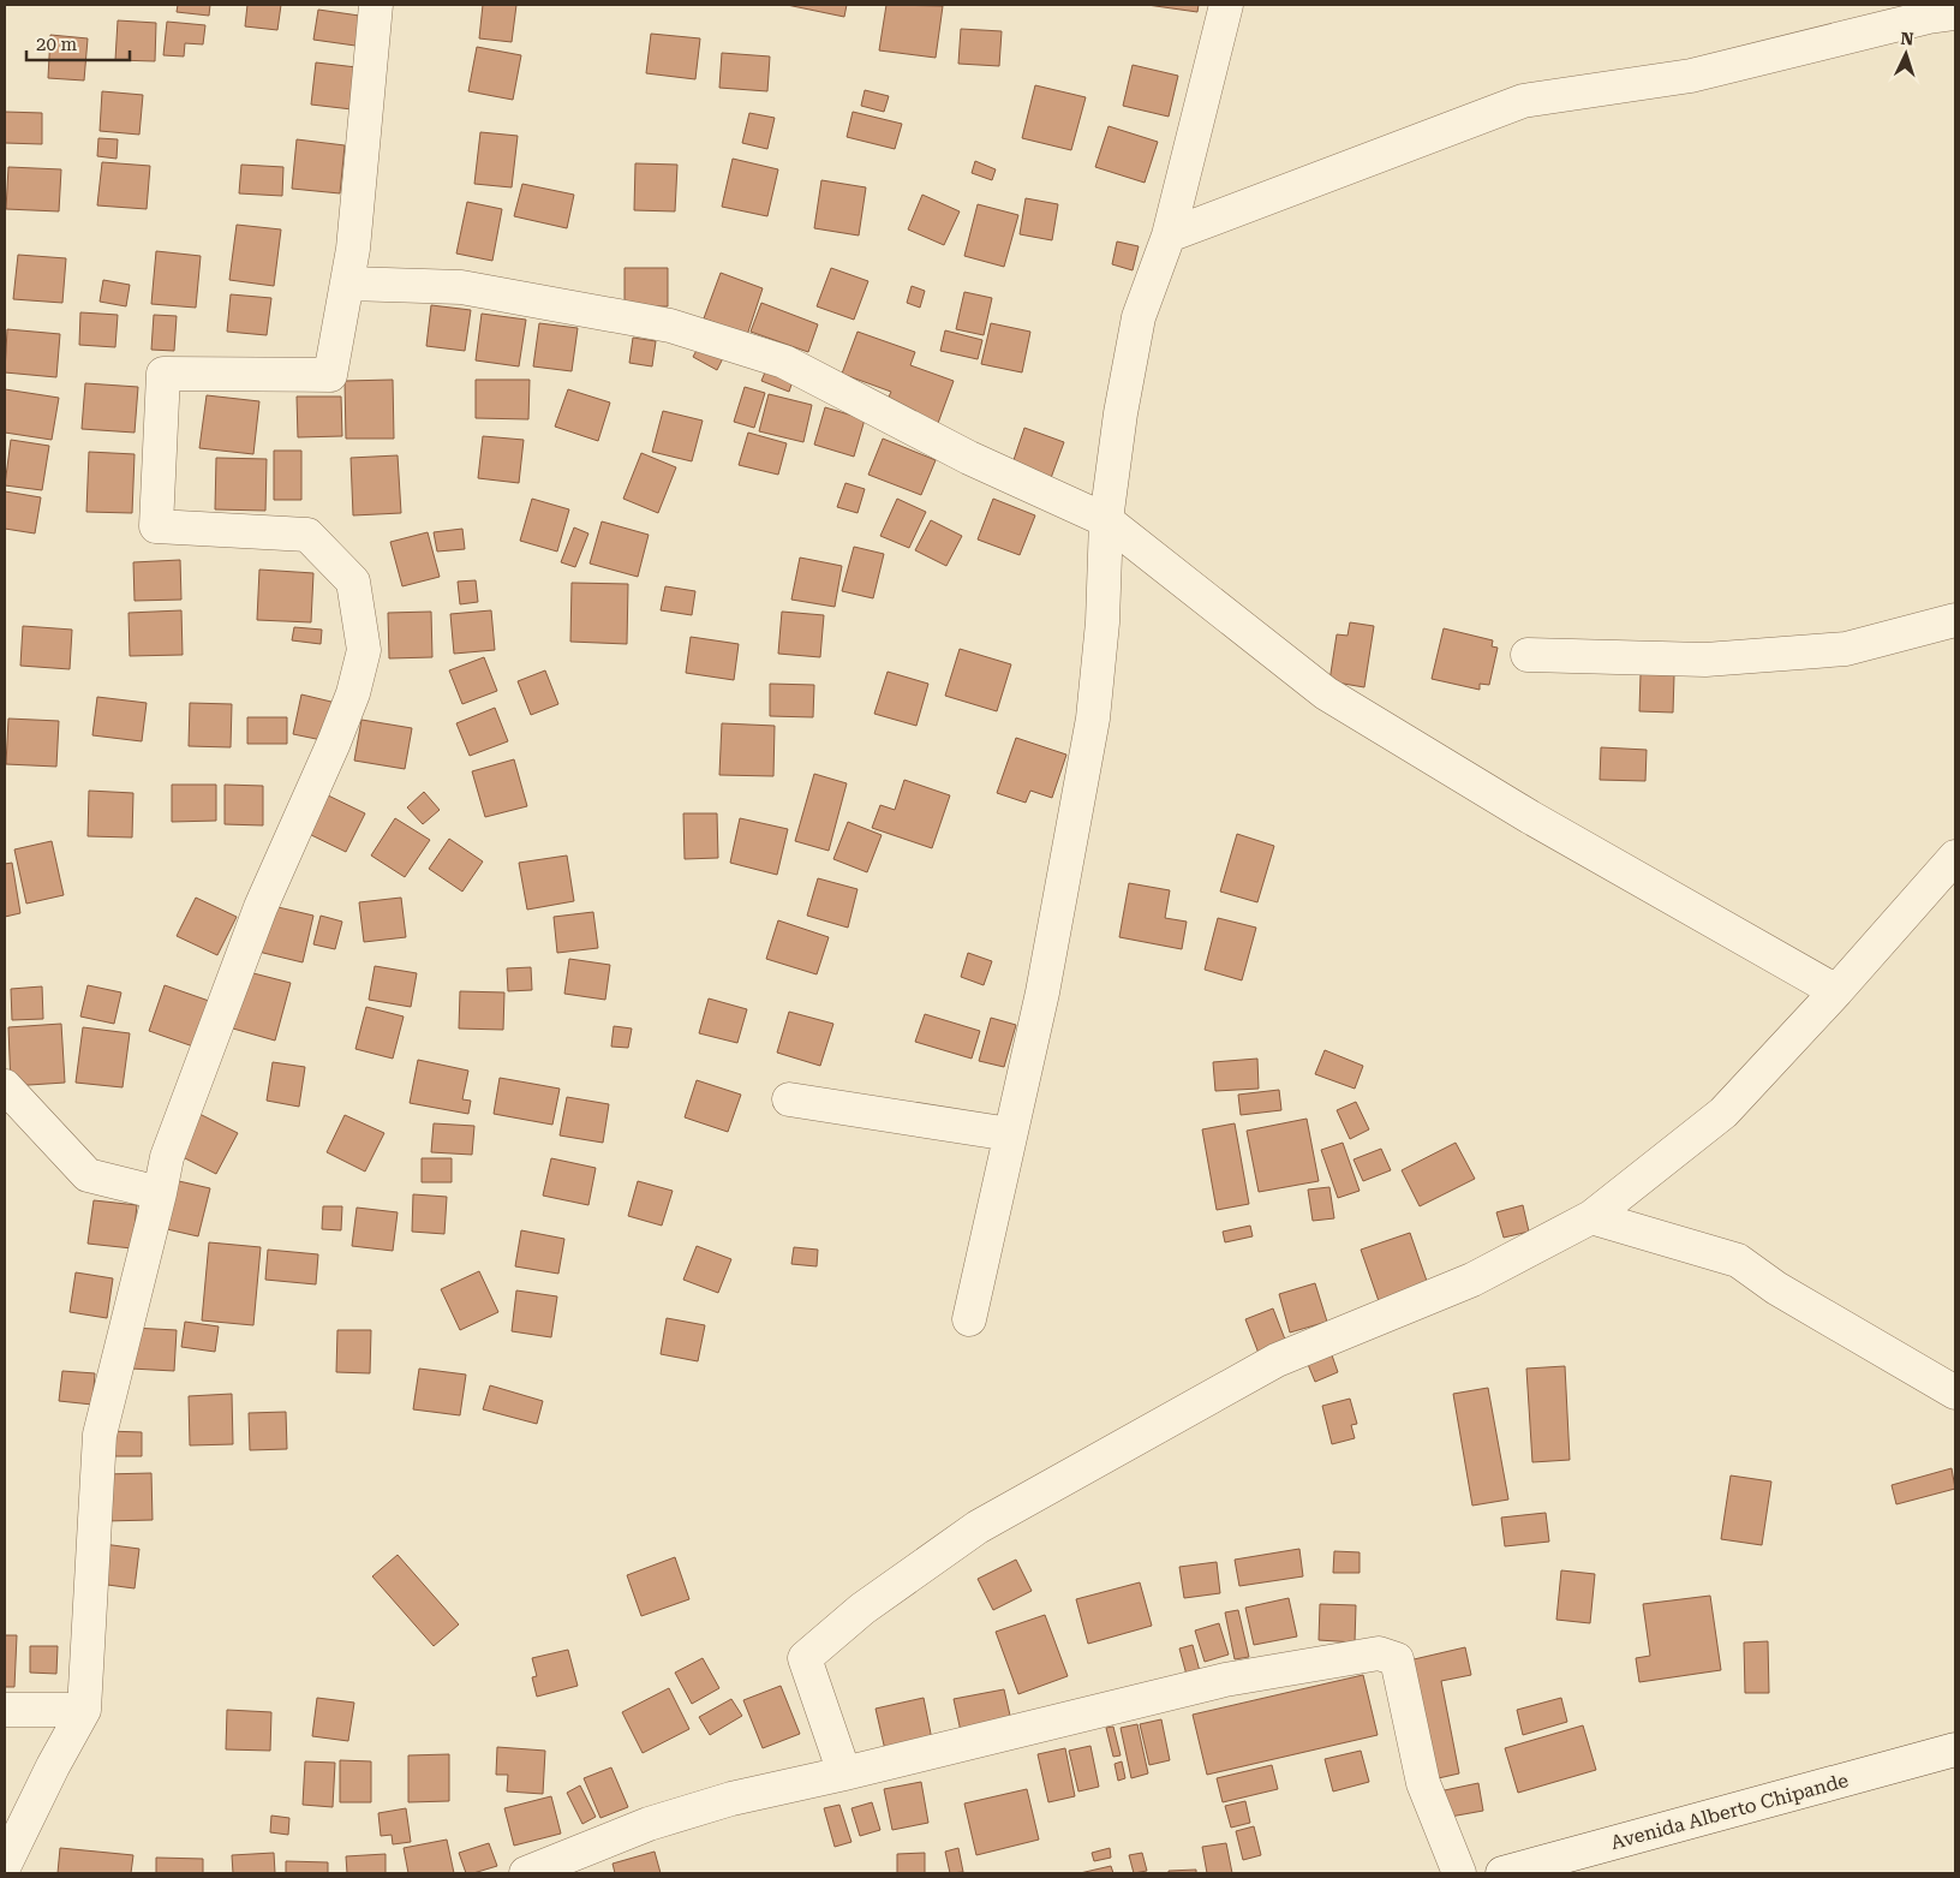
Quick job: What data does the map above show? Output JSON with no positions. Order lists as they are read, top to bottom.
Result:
{
  "streets": {
    "street": ["Avenida Alberto Chipande"]
  },
  "scale_bar": "20 m",
  "north": "top"
}
